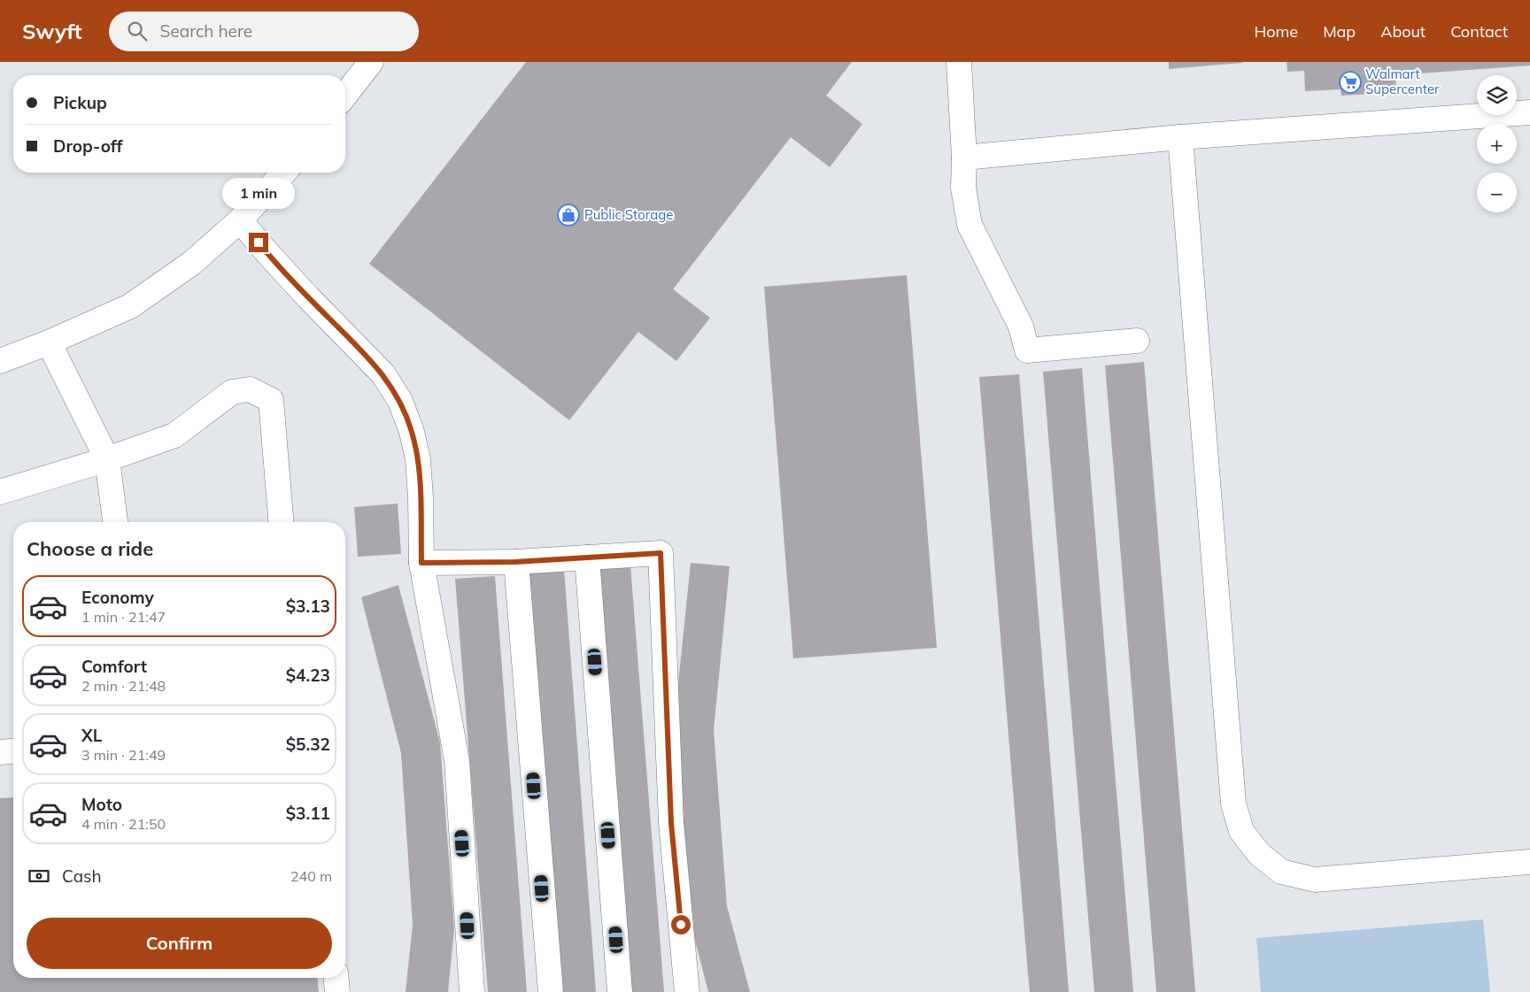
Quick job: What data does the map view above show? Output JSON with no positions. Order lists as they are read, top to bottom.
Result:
{
  "places": {
    "supermarket": ["Walmart Supercenter"],
    "shop": ["Public Storage"]
  },
  "page": {
    "header": "Swyft",
    "search": "Search here",
    "nav": [
      "Home",
      "Map",
      "About",
      "Contact"
    ],
    "map_buttons": ["+", "−"],
    "banner": ["Pickup", "Drop-off"],
    "bubble": "1 min",
    "heading": "Choose a ride",
    "list": [
      {
        "name": "Economy",
        "note": "1 min · 21:47",
        "value": "$3.13"
      },
      {
        "name": "Comfort",
        "note": "2 min · 21:48",
        "value": "$4.23"
      },
      {
        "name": "XL",
        "note": "3 min · 21:49",
        "value": "$5.32"
      },
      {
        "name": "Moto",
        "note": "4 min · 21:50",
        "value": "$3.11"
      }
    ],
    "pay": ["Cash", "240 m"],
    "buttons": "Confirm"
  }
}
